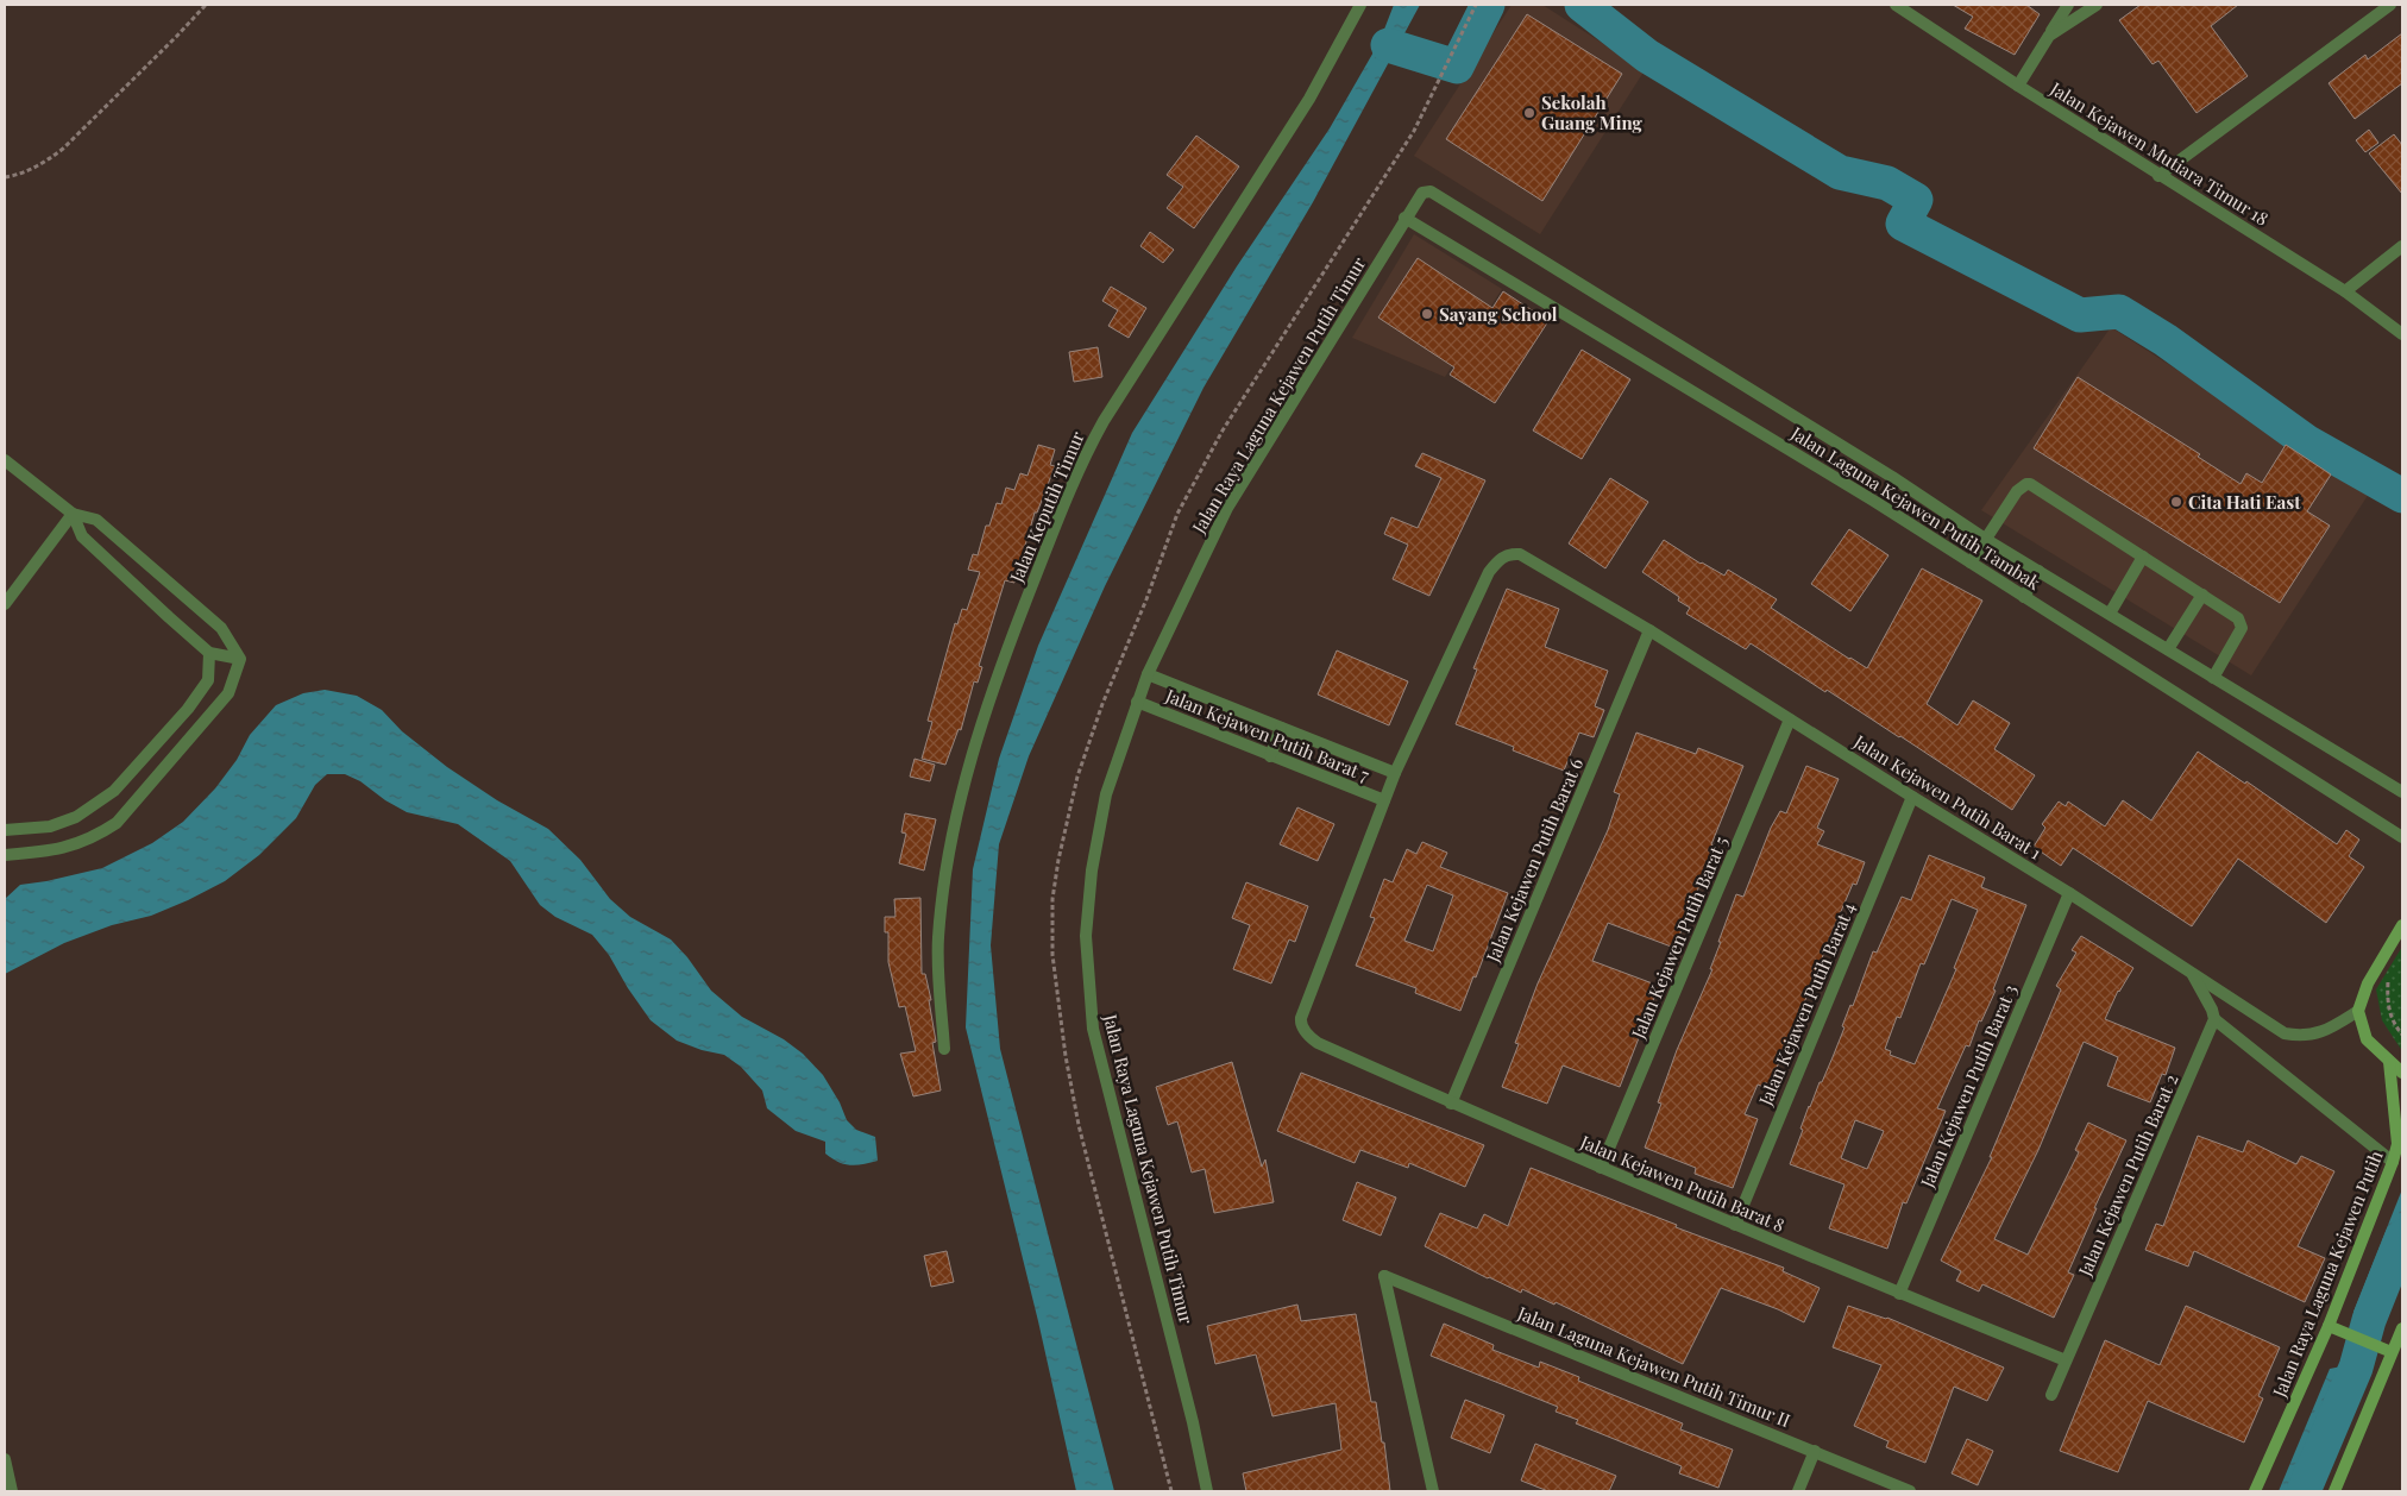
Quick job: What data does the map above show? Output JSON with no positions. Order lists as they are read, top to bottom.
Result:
{
  "streets": {
    "street": [
      "Jalan Kejawen Mutiara Timur 18",
      "Jalan Raya Laguna Kejawen Putih Timur",
      "Jalan Keputih Timur",
      "Jalan Laguna Kejawen Putih Tambak",
      "Jalan Kejawen Putih Barat 7",
      "Jalan Kejawen Putih Barat 1",
      "Jalan Kejawen Putih Barat 6",
      "Jalan Kejawen Putih Barat 5",
      "Jalan Kejawen Putih Barat 4",
      "Jalan Kejawen Putih Barat 3",
      "Jalan Kejawen Putih Barat 2",
      "Jalan Kejawen Putih Barat 8",
      "Jalan Raya Laguna Kejawen Putih",
      "Jalan Laguna Kejawen Putih Timur II"
    ]
  },
  "crossings": [
    ["Jalan Raya Laguna Kejawen Putih Timur", "Jalan Laguna Kejawen Putih Tambak"],
    ["Jalan Raya Laguna Kejawen Putih Timur", "Jalan Kejawen Putih Barat 7"],
    ["Jalan Kejawen Putih Barat 7", "Jalan Kejawen Putih Barat 1"],
    ["Jalan Kejawen Putih Barat 7", "Jalan Kejawen Putih Barat 8"],
    ["Jalan Kejawen Putih Barat 1", "Jalan Kejawen Putih Barat 6"],
    ["Jalan Kejawen Putih Barat 1", "Jalan Kejawen Putih Barat 5"],
    ["Jalan Kejawen Putih Barat 1", "Jalan Kejawen Putih Barat 4"],
    ["Jalan Kejawen Putih Barat 1", "Jalan Kejawen Putih Barat 3"],
    ["Jalan Kejawen Putih Barat 6", "Jalan Kejawen Putih Barat 8"],
    ["Jalan Kejawen Putih Barat 5", "Jalan Kejawen Putih Barat 8"],
    ["Jalan Kejawen Putih Barat 4", "Jalan Kejawen Putih Barat 8"],
    ["Jalan Kejawen Putih Barat 3", "Jalan Kejawen Putih Barat 8"],
    ["Jalan Kejawen Putih Barat 2", "Jalan Kejawen Putih Barat 8"]
  ],
  "places": ["Sekolah Guang Ming", "Sayang School", "Cita Hati East"]
}
